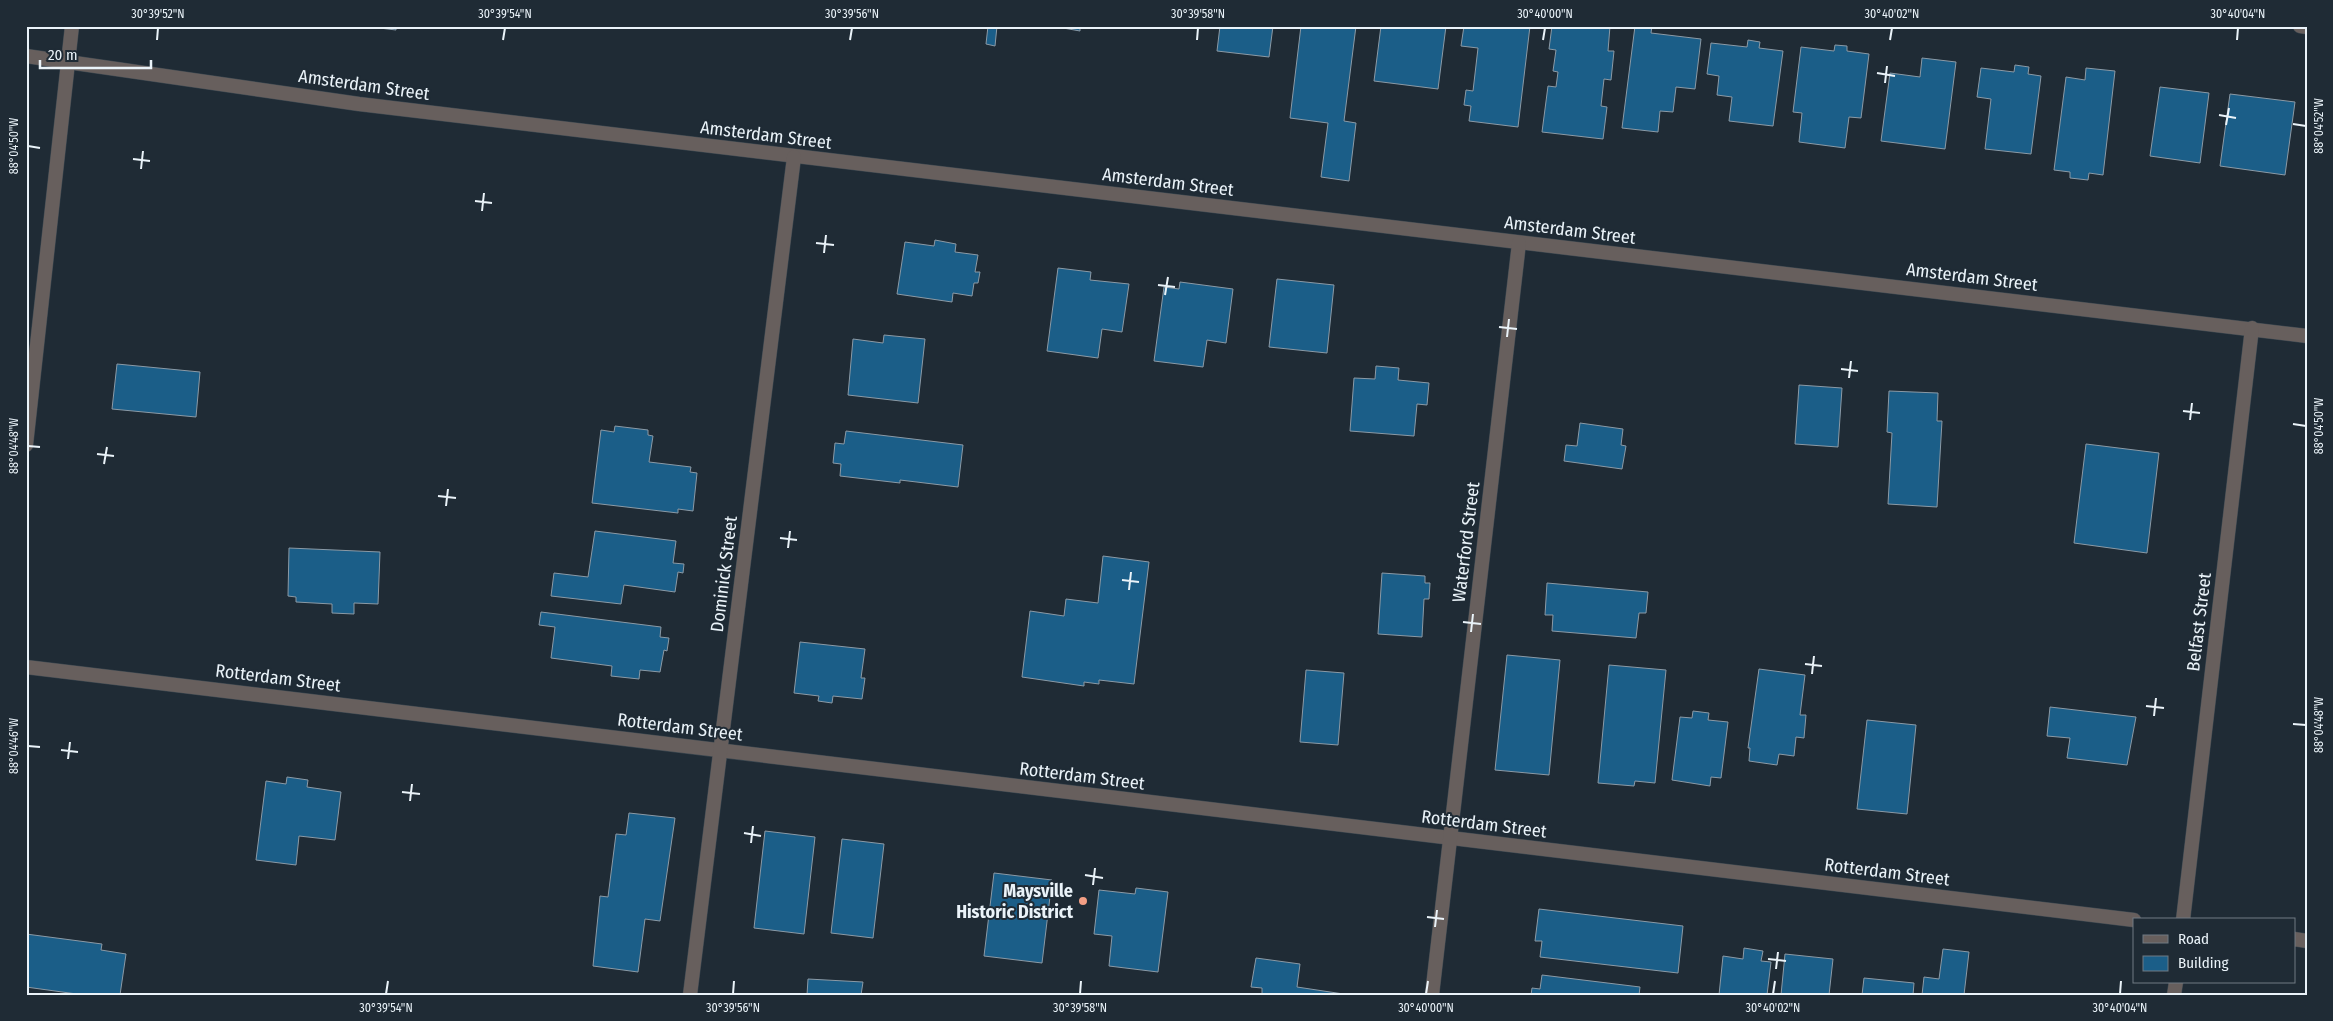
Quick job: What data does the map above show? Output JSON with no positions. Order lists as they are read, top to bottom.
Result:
{
  "streets": {
    "street": [
      "Amsterdam Street",
      "Waterford Street",
      "Dominick Street",
      "Belfast Street",
      "Rotterdam Street"
    ]
  },
  "crossings": [
    ["Amsterdam Street", "Waterford Street"],
    ["Amsterdam Street", "Dominick Street"],
    ["Amsterdam Street", "Belfast Street"],
    ["Waterford Street", "Rotterdam Street"],
    ["Dominick Street", "Rotterdam Street"]
  ],
  "places": ["Maysville Historic District"],
  "legend": ["Road", "Building"],
  "scale_bar": "20 m",
  "coordinates": [
    "30°39'52\"N",
    "30°39'54\"N",
    "30°39'56\"N",
    "30°39'58\"N",
    "30°40'00\"N",
    "30°40'02\"N",
    "30°40'04\"N",
    "88°04'52\"W",
    "88°04'50\"W",
    "88°04'48\"W",
    "88°04'46\"W"
  ]
}
